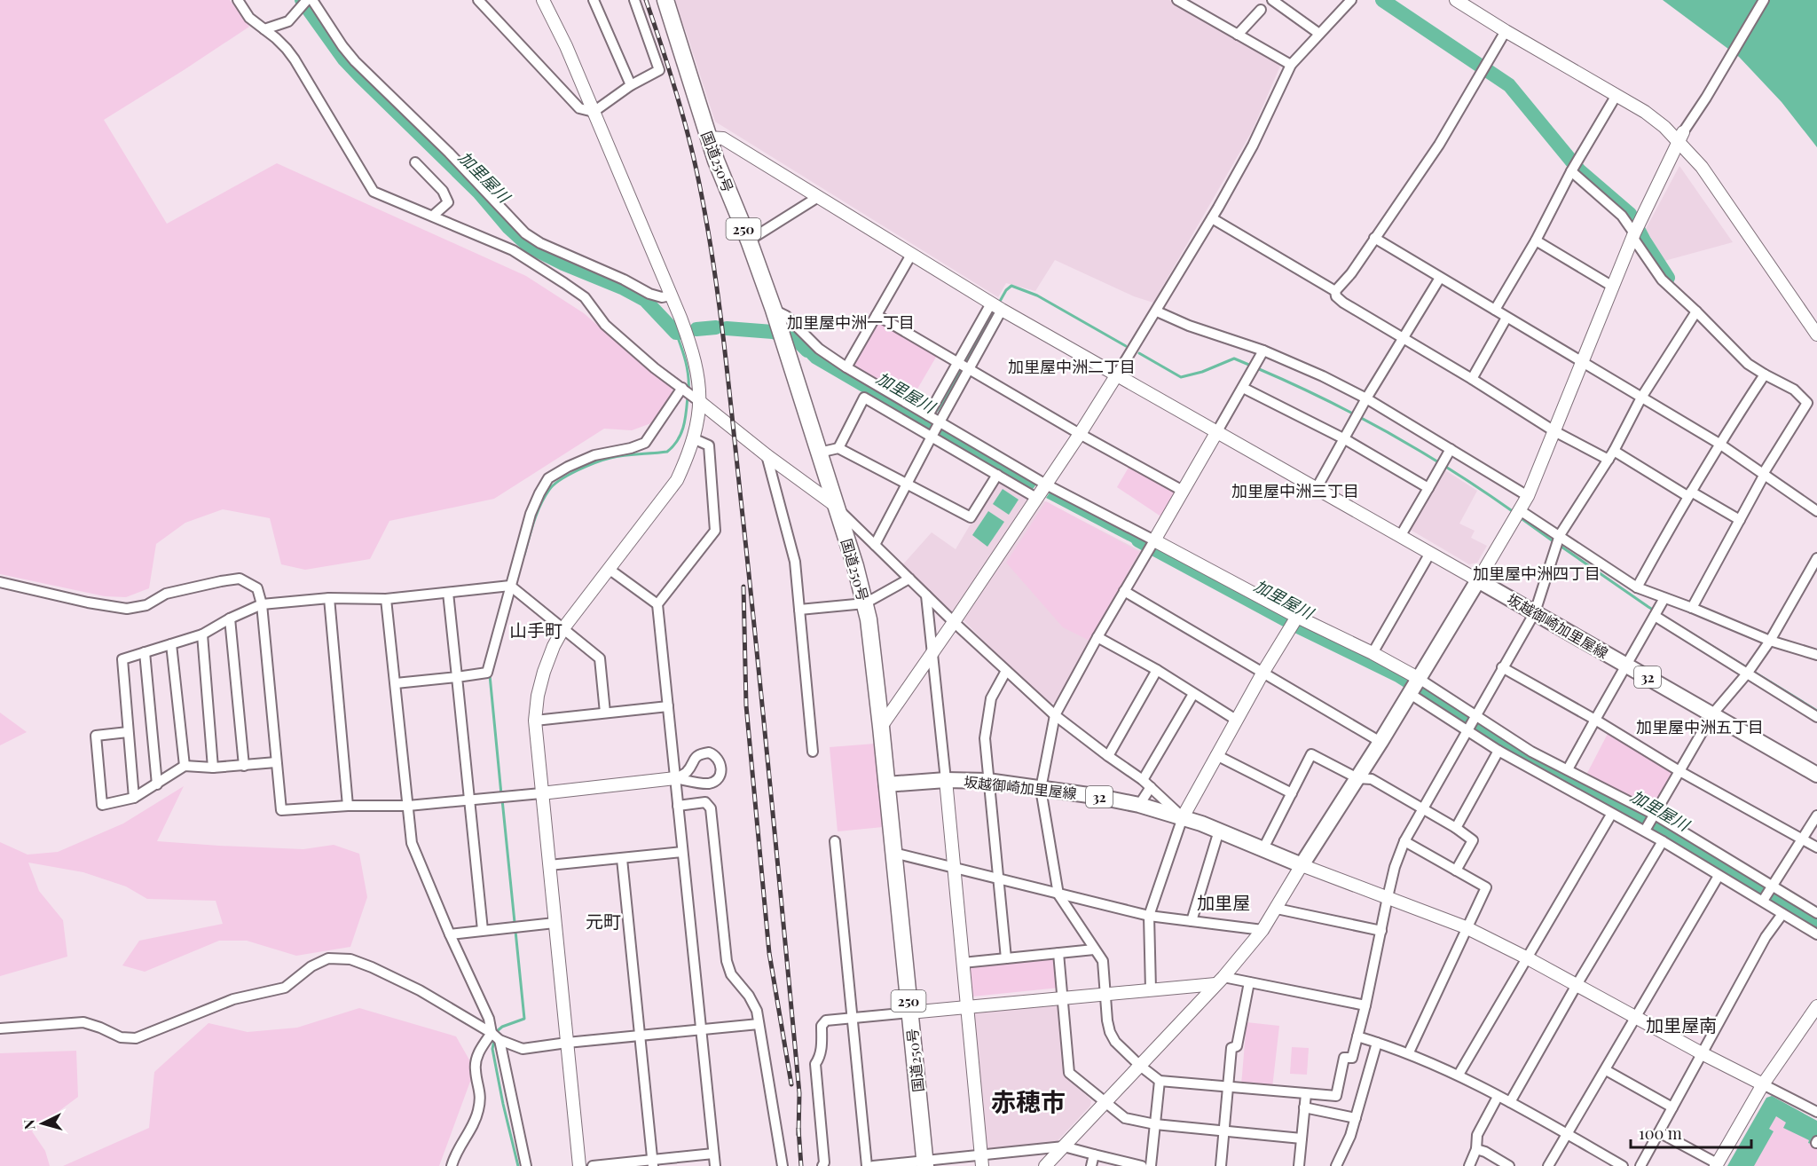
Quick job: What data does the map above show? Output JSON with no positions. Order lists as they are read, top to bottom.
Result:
{
  "streets": {
    "highway": ["国道250号", "250"],
    "main road": ["坂越御崎加里屋線", "32"]
  },
  "crossings": [
    ["国道250号", "坂越御崎加里屋線"]
  ],
  "districts": [
    "加里屋中洲一丁目",
    "加里屋中洲二丁目",
    "加里屋中洲三丁目",
    "加里屋中洲四丁目",
    "山手町",
    "加里屋中洲五丁目",
    "加里屋",
    "元町",
    "加里屋南",
    "赤穂市"
  ],
  "water": ["加里屋川"],
  "scale_bar": "100 m",
  "north": "left"
}
